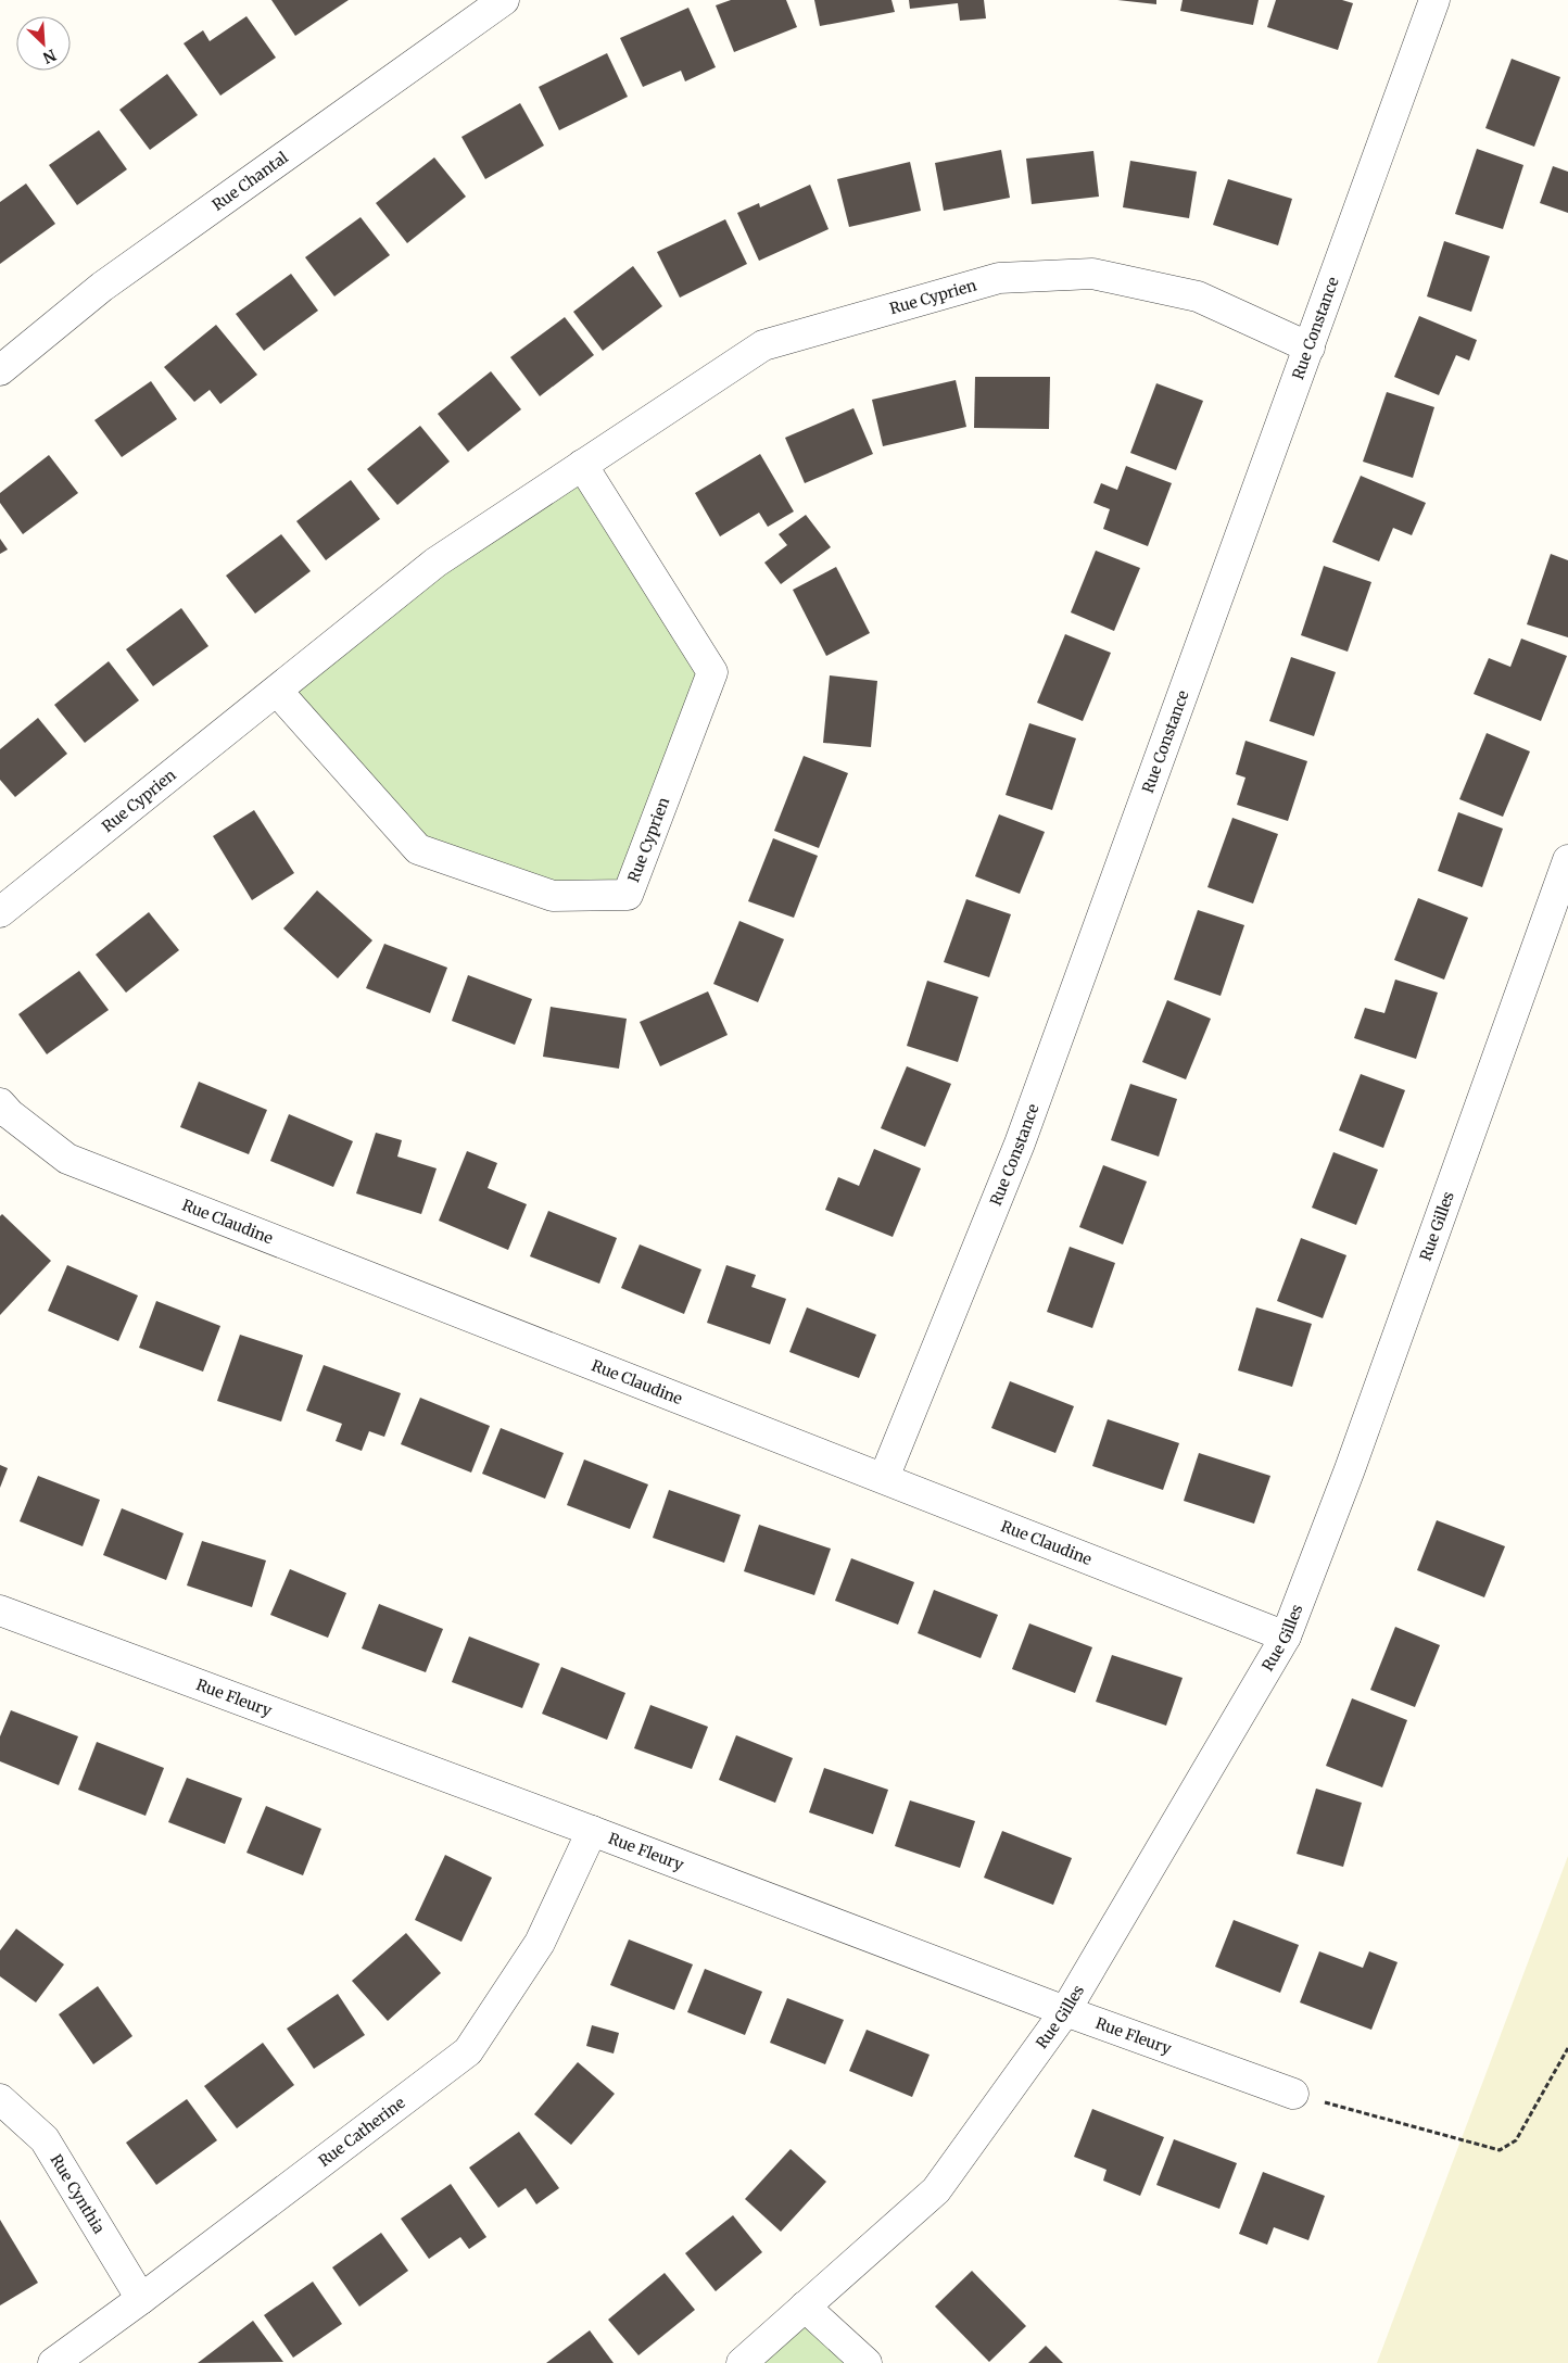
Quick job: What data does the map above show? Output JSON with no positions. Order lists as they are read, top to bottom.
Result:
{
  "streets": {
    "street": [
      "Rue Chantal",
      "Rue Cyprien",
      "Rue Constance",
      "Rue Claudine",
      "Rue Gilles",
      "Rue Fleury",
      "Rue Catherine",
      "Rue Cynthia"
    ]
  },
  "crossings": [
    ["Rue Cyprien", "Rue Constance"],
    ["Rue Constance", "Rue Claudine"],
    ["Rue Claudine", "Rue Gilles"],
    ["Rue Gilles", "Rue Fleury"],
    ["Rue Fleury", "Rue Catherine"],
    ["Rue Catherine", "Rue Cynthia"]
  ],
  "north": "bottom right"
}
